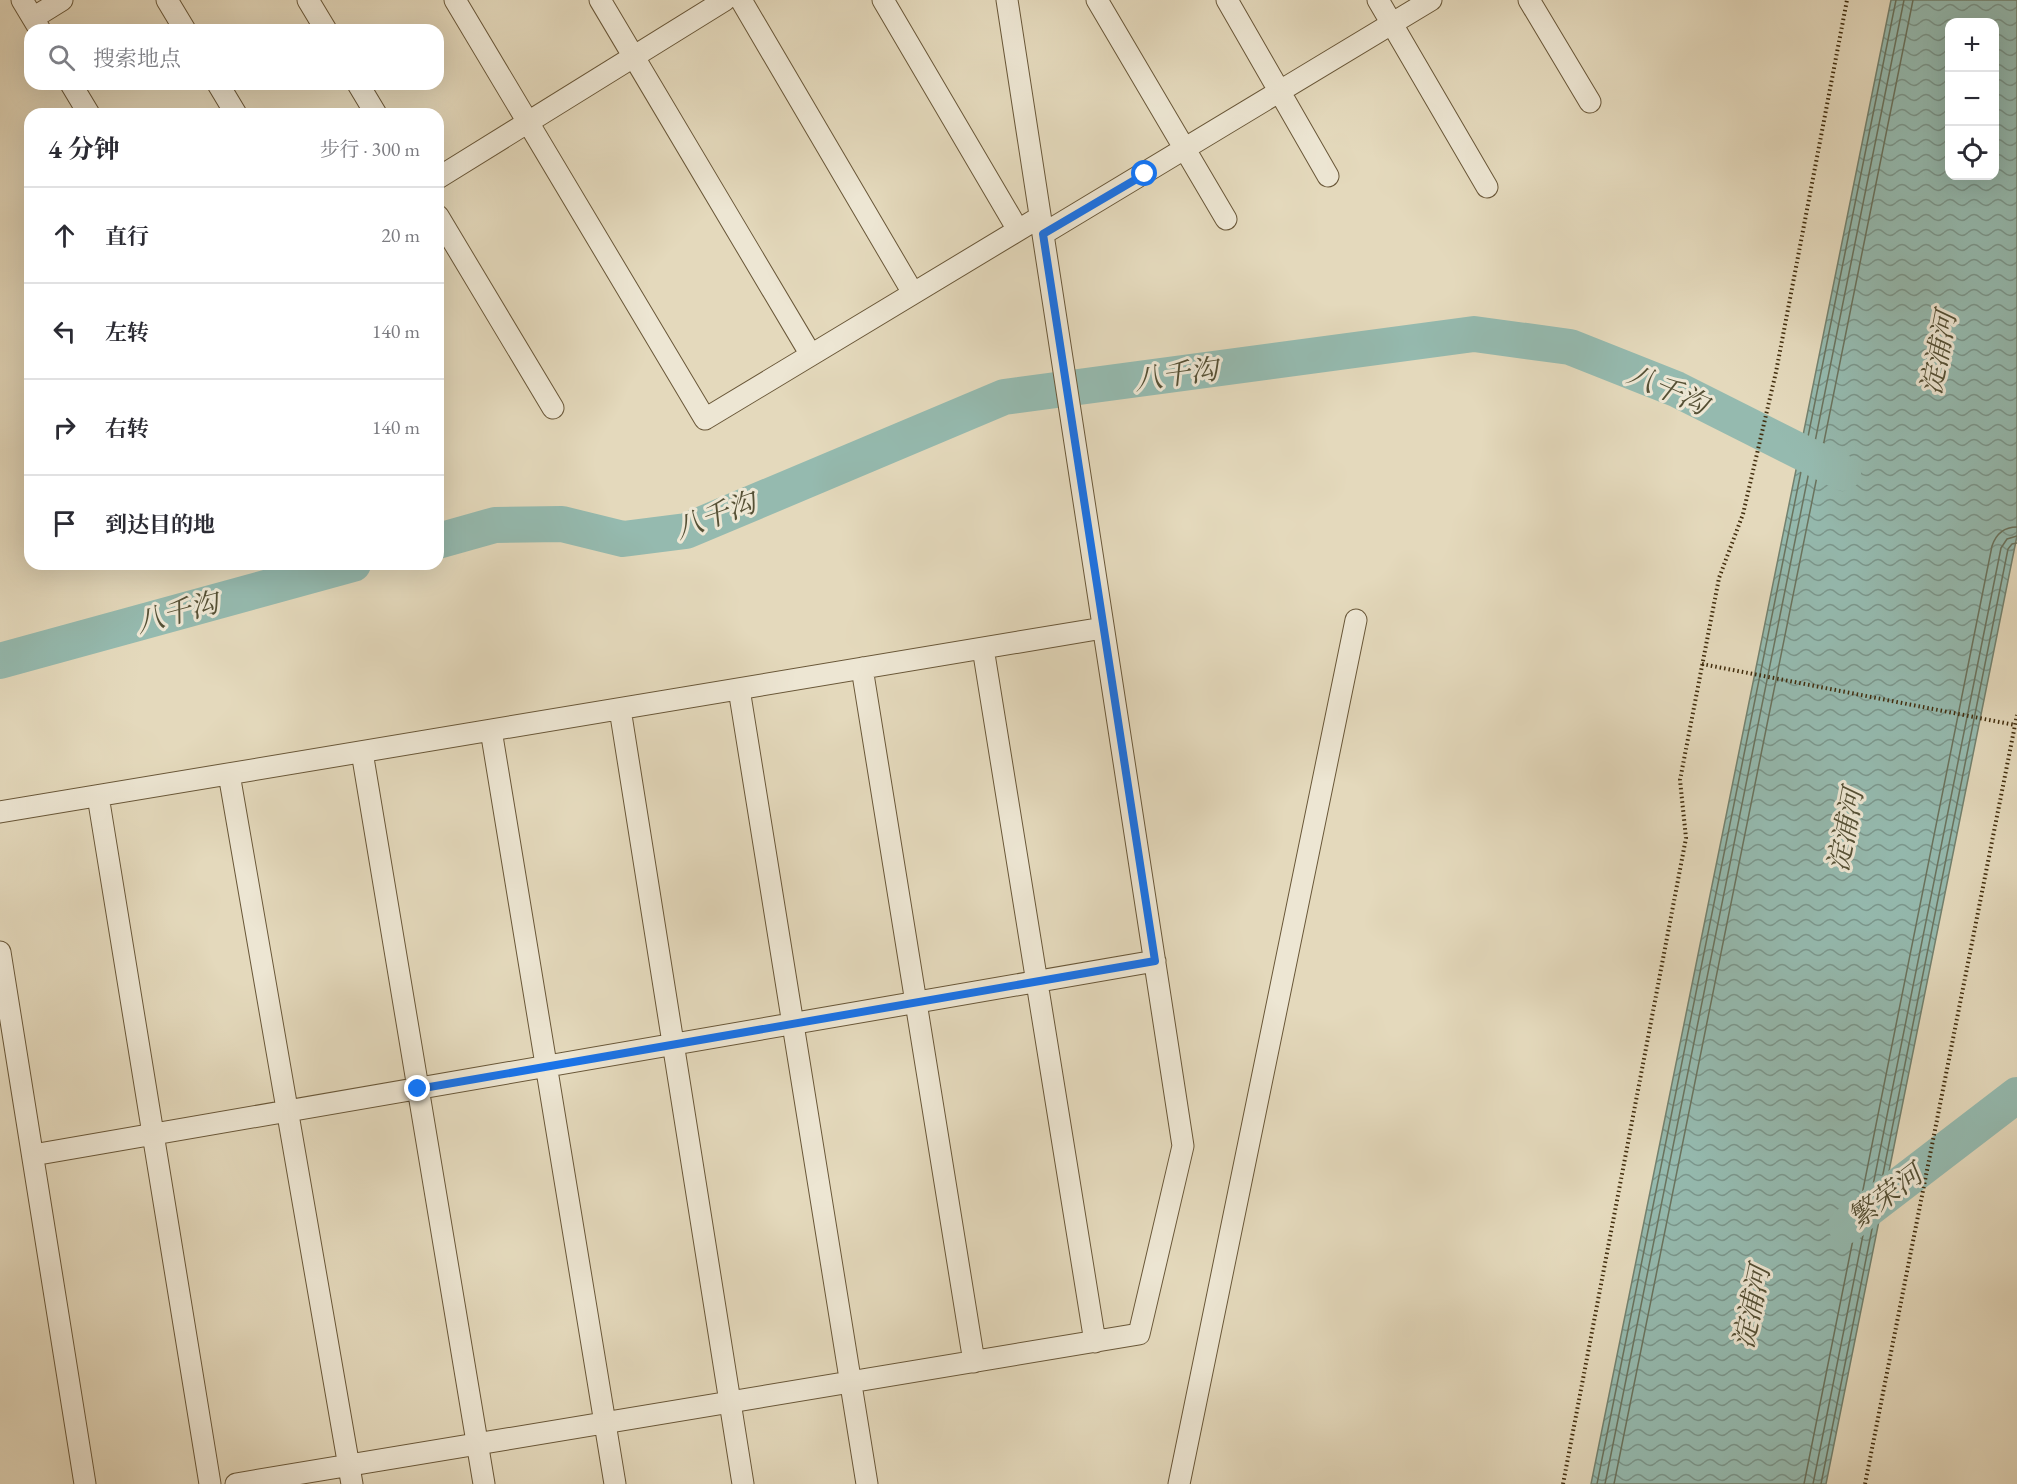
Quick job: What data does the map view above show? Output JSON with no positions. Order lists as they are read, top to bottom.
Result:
{
  "water": ["淀浦河", "八千沟", "繁荣河"],
  "page": {
    "map_buttons": ["+", "−"],
    "search": "搜索地点",
    "heading": ["4 分钟", "步行 · 300 m"],
    "list": [
      ["直行", "20 m"],
      ["左转", "140 m"],
      ["右转", "140 m"],
      "到达目的地"
    ]
  }
}
